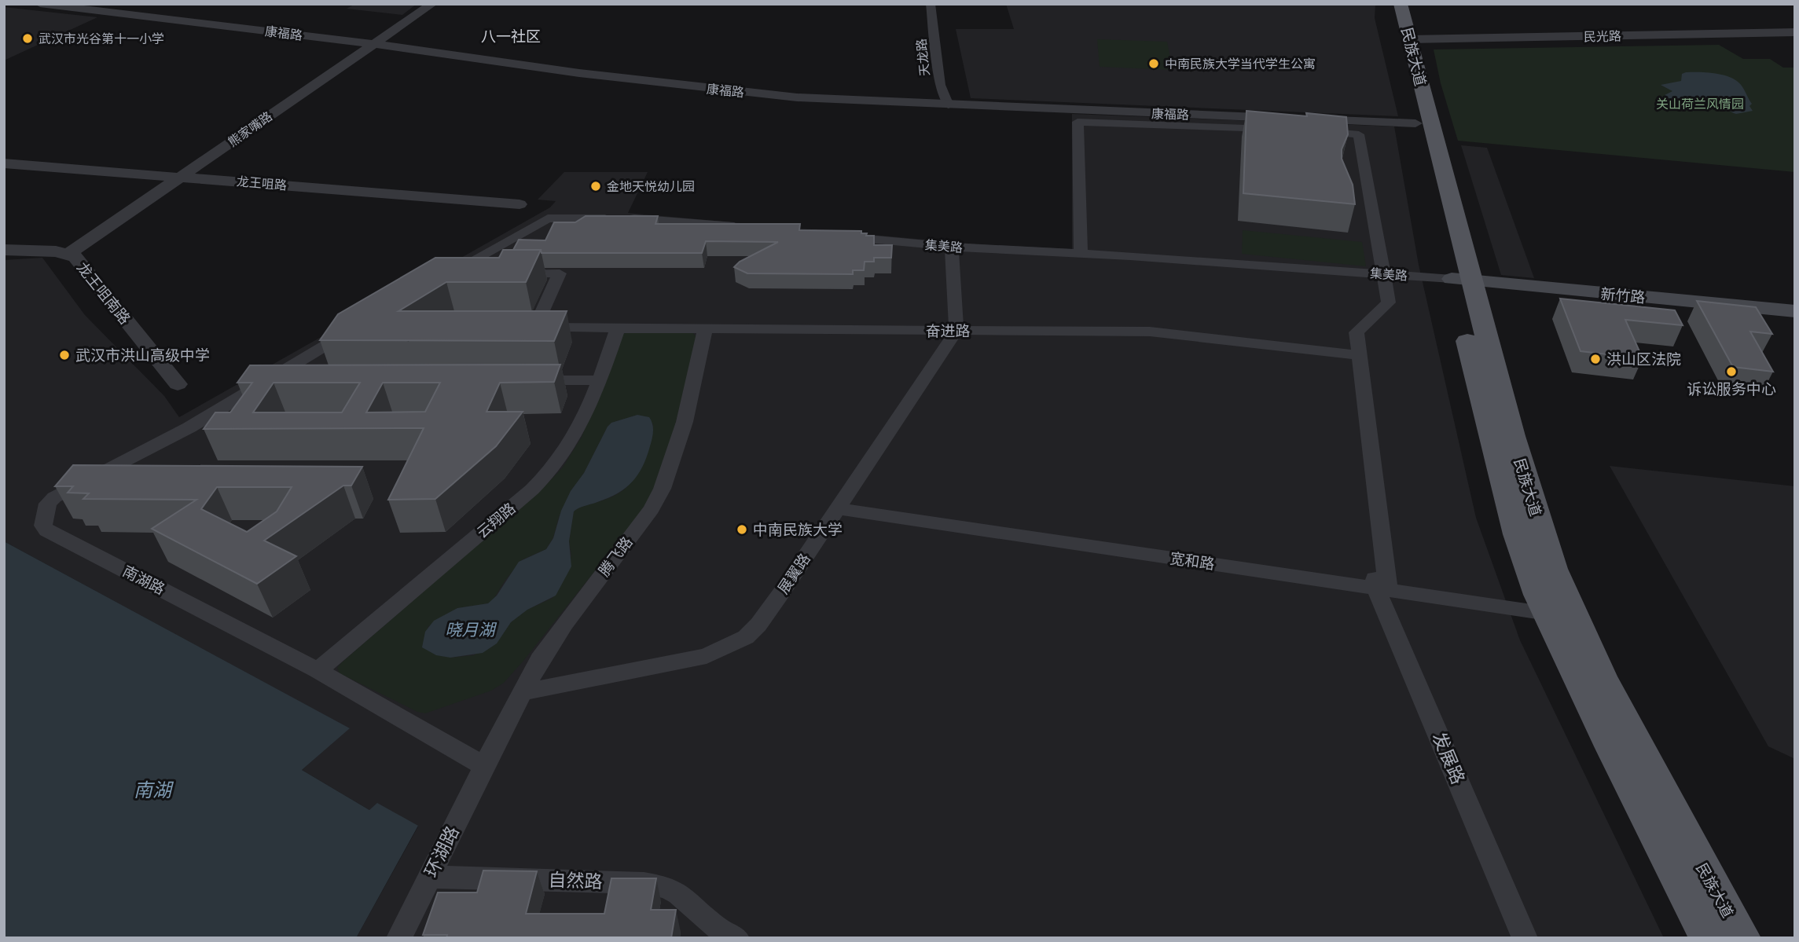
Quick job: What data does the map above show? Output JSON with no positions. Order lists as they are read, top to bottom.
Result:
{
  "streets": {
    "main road": ["民族大道", "新竹路"],
    "street": [
      "康福路",
      "民光路",
      "天龙路",
      "熊家嘴路",
      "龙王咀路",
      "集美路",
      "龙王咀南路",
      "奋进路",
      "云翔路",
      "腾飞路",
      "宽和路",
      "展翼路",
      "南湖路",
      "发展路",
      "环湖路",
      "自然路"
    ]
  },
  "crossings": [
    ["康福路", "天龙路"],
    ["康福路", "熊家嘴路"],
    ["民光路", "民族大道"],
    ["民族大道", "集美路"],
    ["民族大道", "新竹路"],
    ["民族大道", "宽和路"],
    ["熊家嘴路", "龙王咀路"],
    ["熊家嘴路", "龙王咀南路"],
    ["集美路", "新竹路"],
    ["集美路", "发展路"],
    ["奋进路", "云翔路"],
    ["奋进路", "腾飞路"],
    ["奋进路", "展翼路"],
    ["奋进路", "发展路"],
    ["云翔路", "南湖路"],
    ["腾飞路", "展翼路"],
    ["腾飞路", "南湖路"],
    ["腾飞路", "环湖路"],
    ["宽和路", "展翼路"],
    ["宽和路", "发展路"],
    ["南湖路", "环湖路"],
    ["环湖路", "自然路"]
  ],
  "districts": ["八一社区"],
  "water": ["晓月湖", "南湖"],
  "parks": ["关山荷兰风情园"],
  "places": [
    "武汉市光谷第十一小学",
    "中南民族大学当代学生公寓",
    "金地天悦幼儿园",
    "武汉市洪山高级中学",
    "洪山区法院",
    "诉讼服务中心",
    "中南民族大学"
  ]
}
